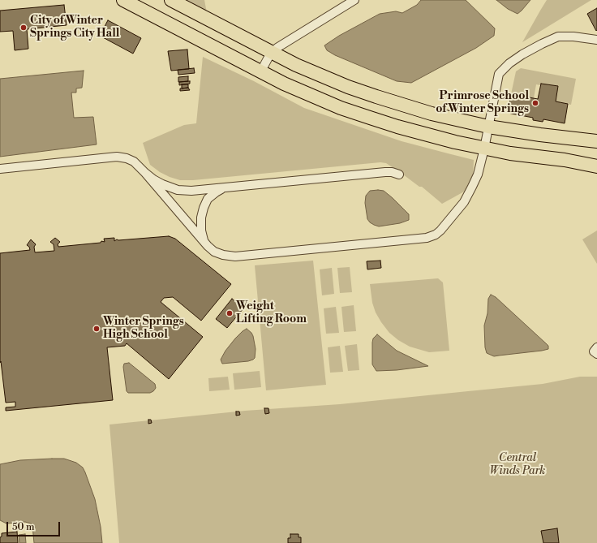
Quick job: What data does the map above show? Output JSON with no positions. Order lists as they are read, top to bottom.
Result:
{
  "parks": ["Central Winds Park"],
  "places": [
    "City of Winter Springs City Hall",
    "Primrose School of Winter Springs",
    "Weight Lifting Room",
    "Winter Springs High School"
  ],
  "scale_bar": "50 m"
}
